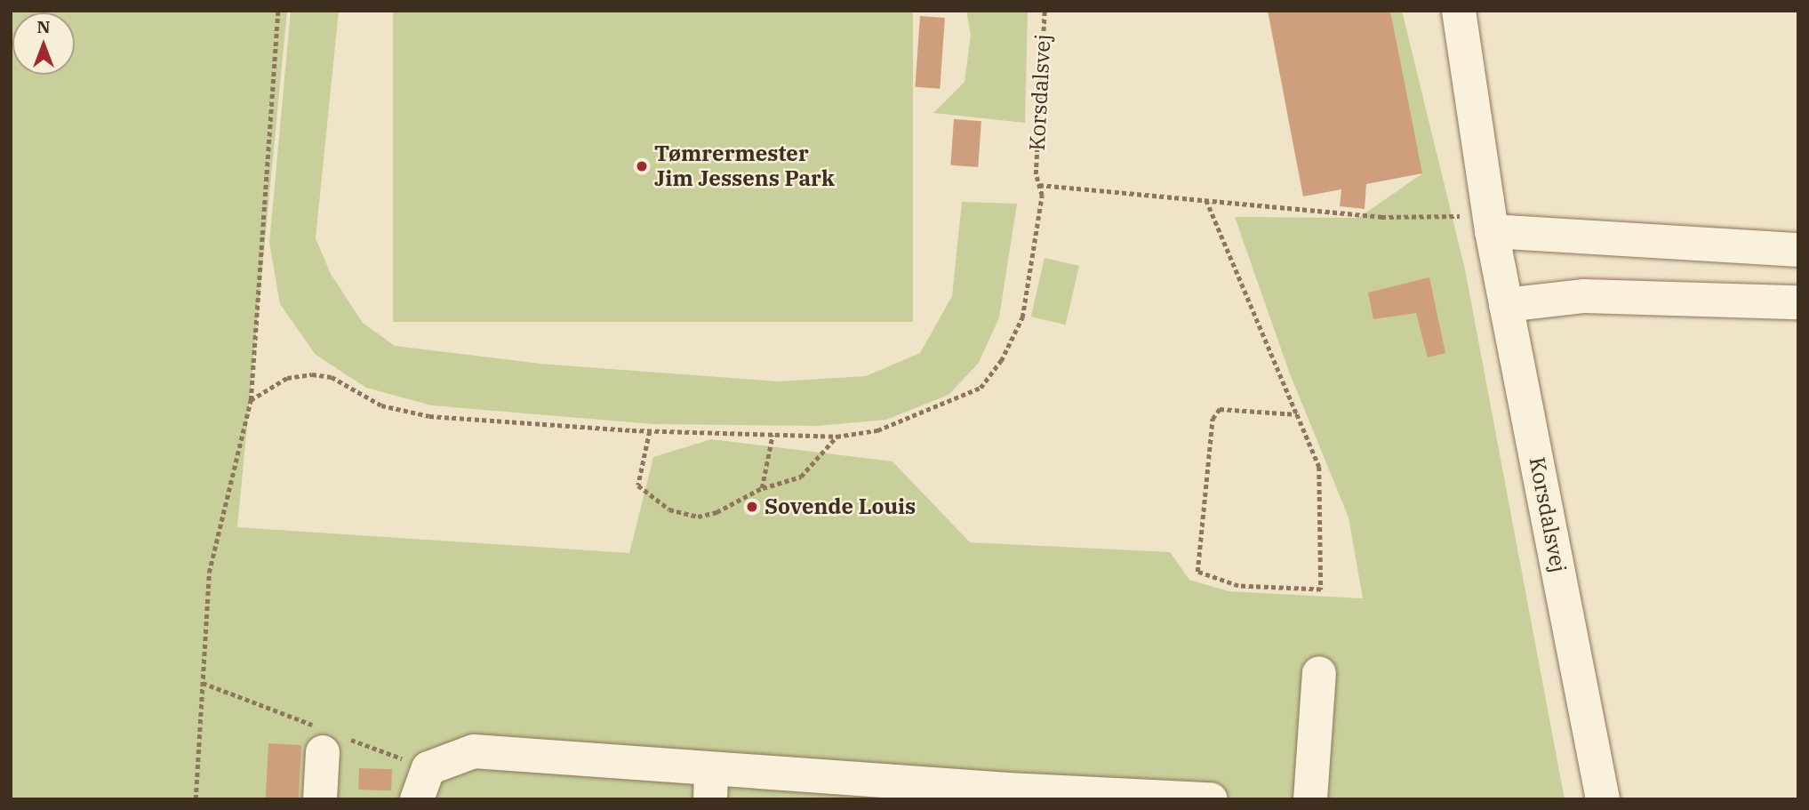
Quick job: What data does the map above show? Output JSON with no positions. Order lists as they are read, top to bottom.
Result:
{
  "streets": {
    "street": ["Korsdalsvej"]
  },
  "places": ["Tømrermester Jim Jessens Park", "Sovende Louis"],
  "north": "top"
}
